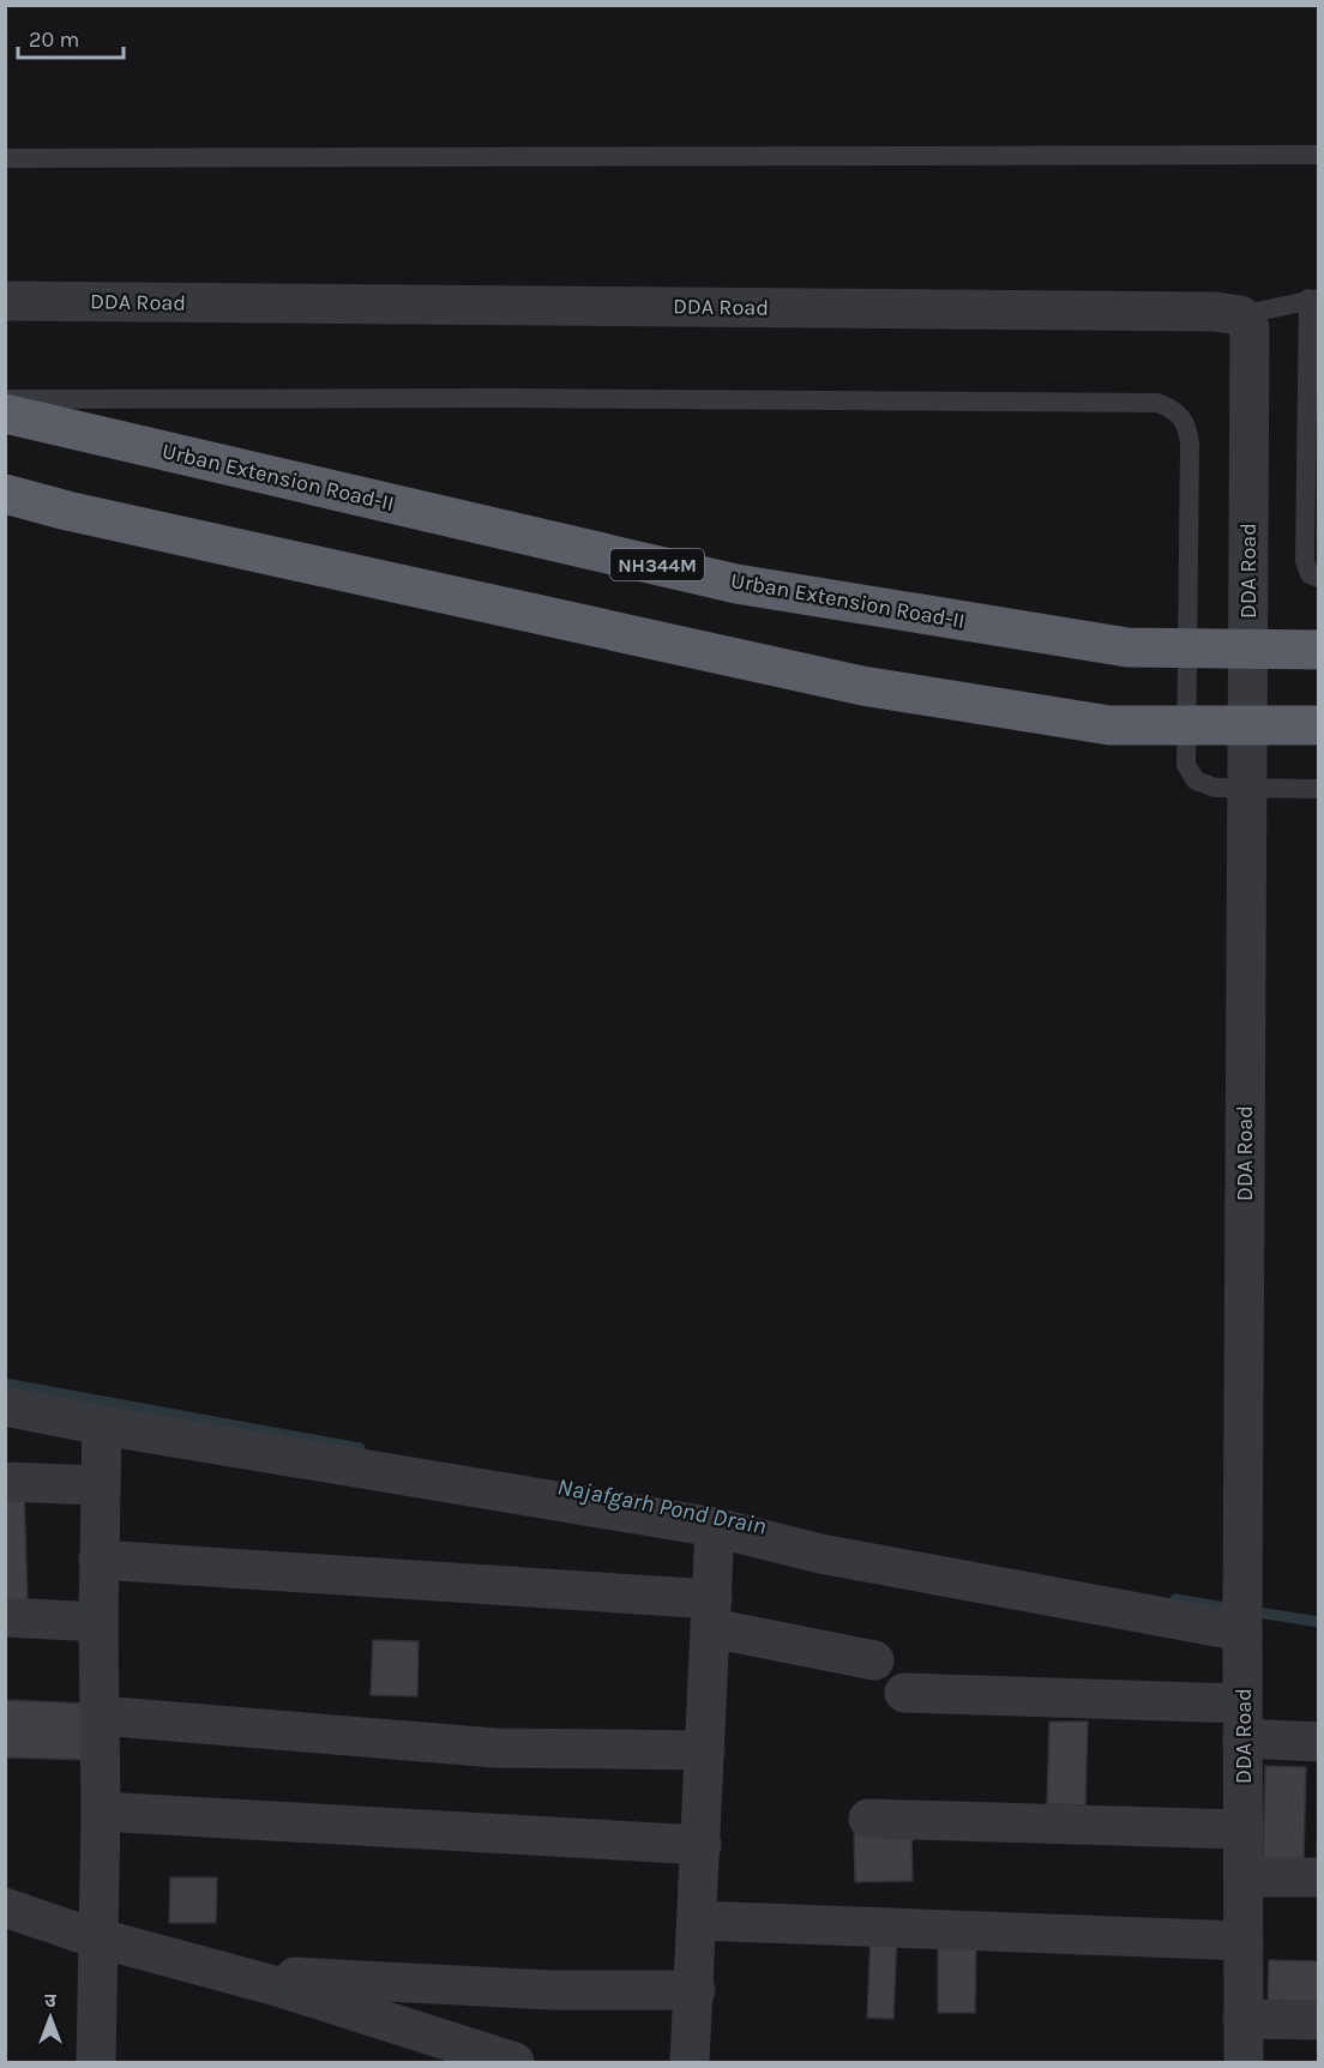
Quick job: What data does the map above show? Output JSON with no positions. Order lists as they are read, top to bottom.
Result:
{
  "streets": {
    "highway": ["Urban Extension Road-II", "NH344M"],
    "street": ["DDA Road"]
  },
  "water": ["Najafgarh Pond Drain"],
  "scale_bar": "20 m",
  "north": "top"
}
